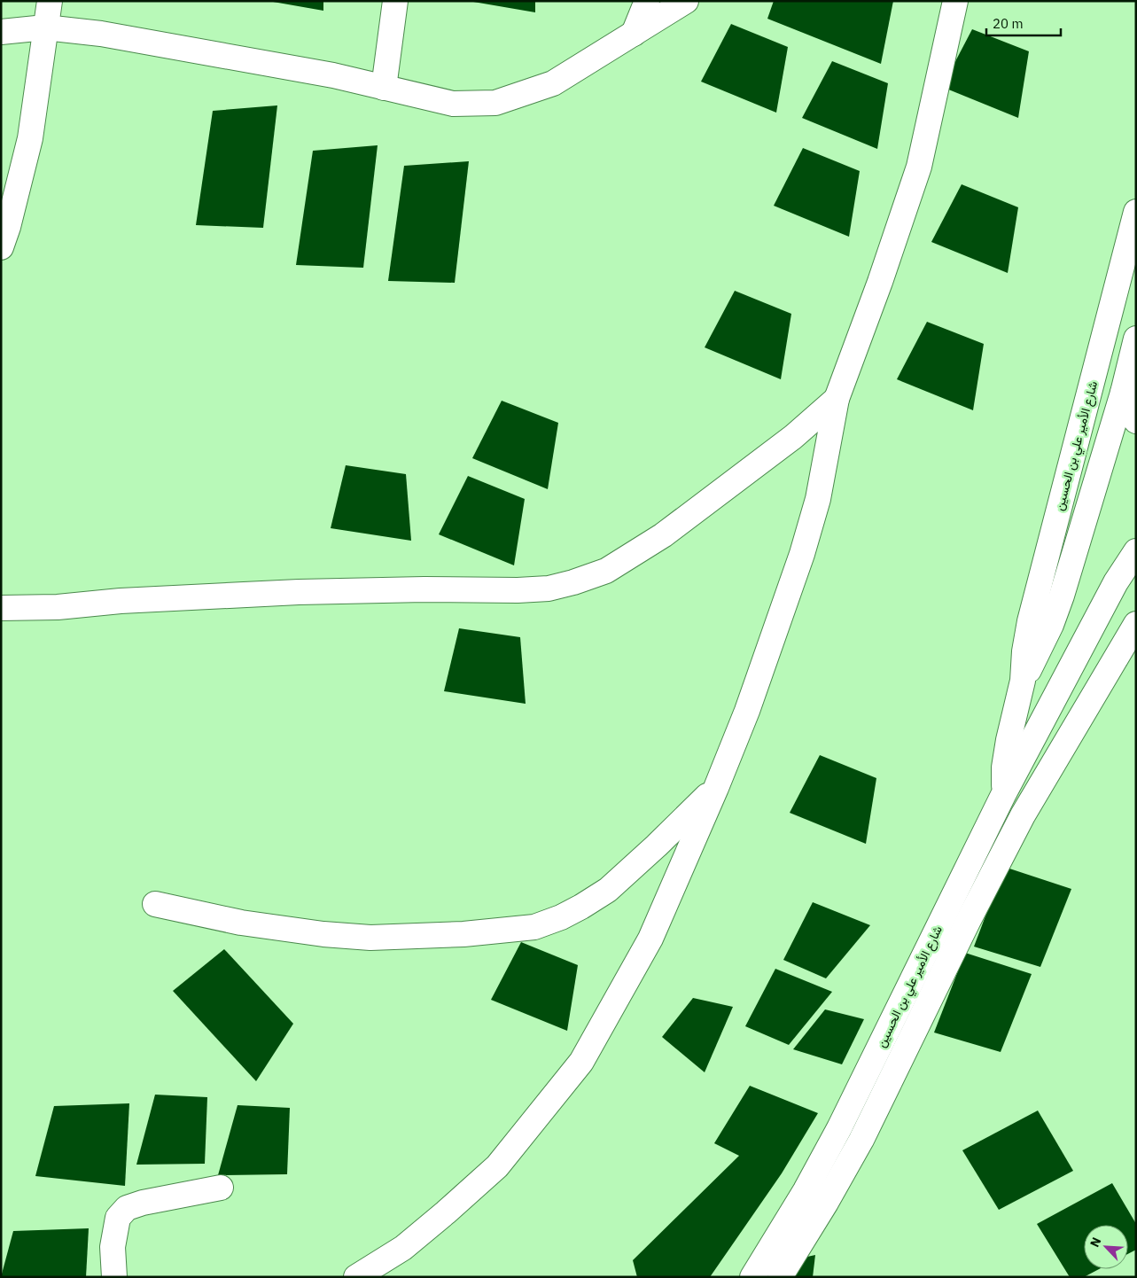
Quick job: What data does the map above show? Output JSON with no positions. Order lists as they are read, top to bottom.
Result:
{
  "streets": {
    "street": ["شارع الأمير علي بن الحسين"]
  },
  "scale_bar": "20 m",
  "north": "top left"
}
